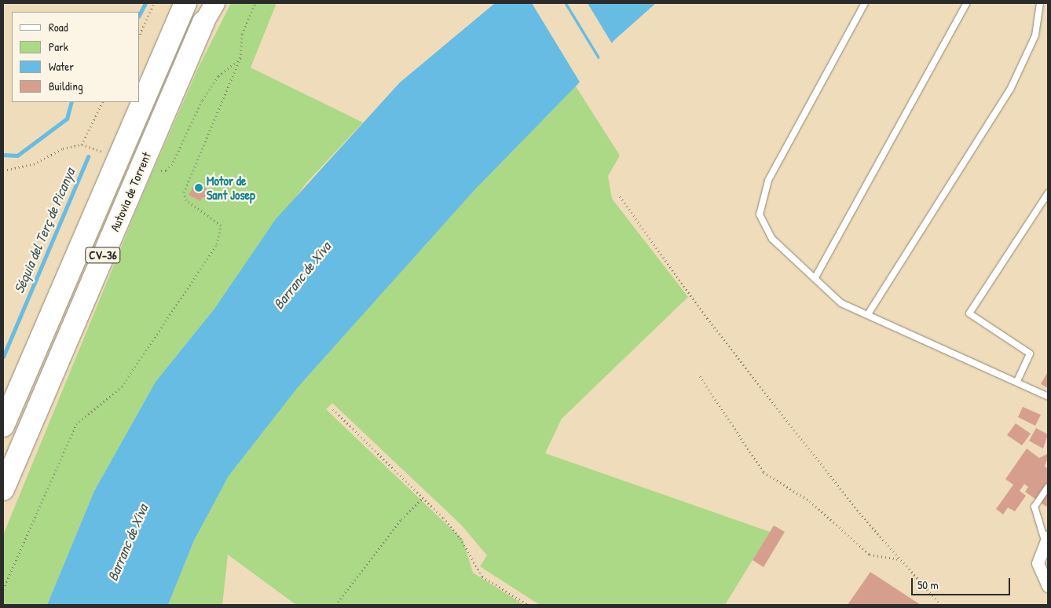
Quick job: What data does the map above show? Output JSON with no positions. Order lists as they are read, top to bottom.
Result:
{
  "streets": {
    "highway": ["Autovia de Torrent", "CV-36"]
  },
  "water": ["Séquia del Terç de Picanya", "Barranc de Xiva"],
  "places": ["Motor de Sant Josep"],
  "legend": [
    "Road",
    "Park",
    "Water",
    "Building"
  ],
  "scale_bar": "50 m"
}
